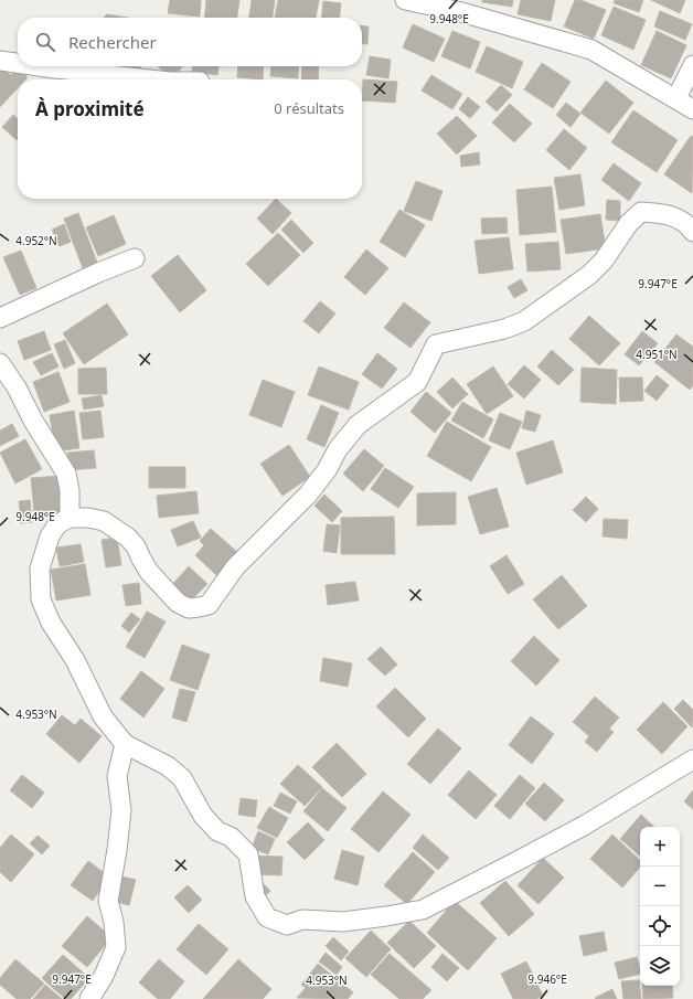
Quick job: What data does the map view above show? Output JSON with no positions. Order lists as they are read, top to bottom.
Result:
{
  "page": {
    "search": "Rechercher",
    "heading": ["À proximité", "0 résultats"],
    "map_buttons": ["+", "−"]
  },
  "coordinates": [
    "9.948°E",
    "4.952°N",
    "9.947°E",
    "4.951°N",
    "4.953°N",
    "9.946°E"
  ]
}
